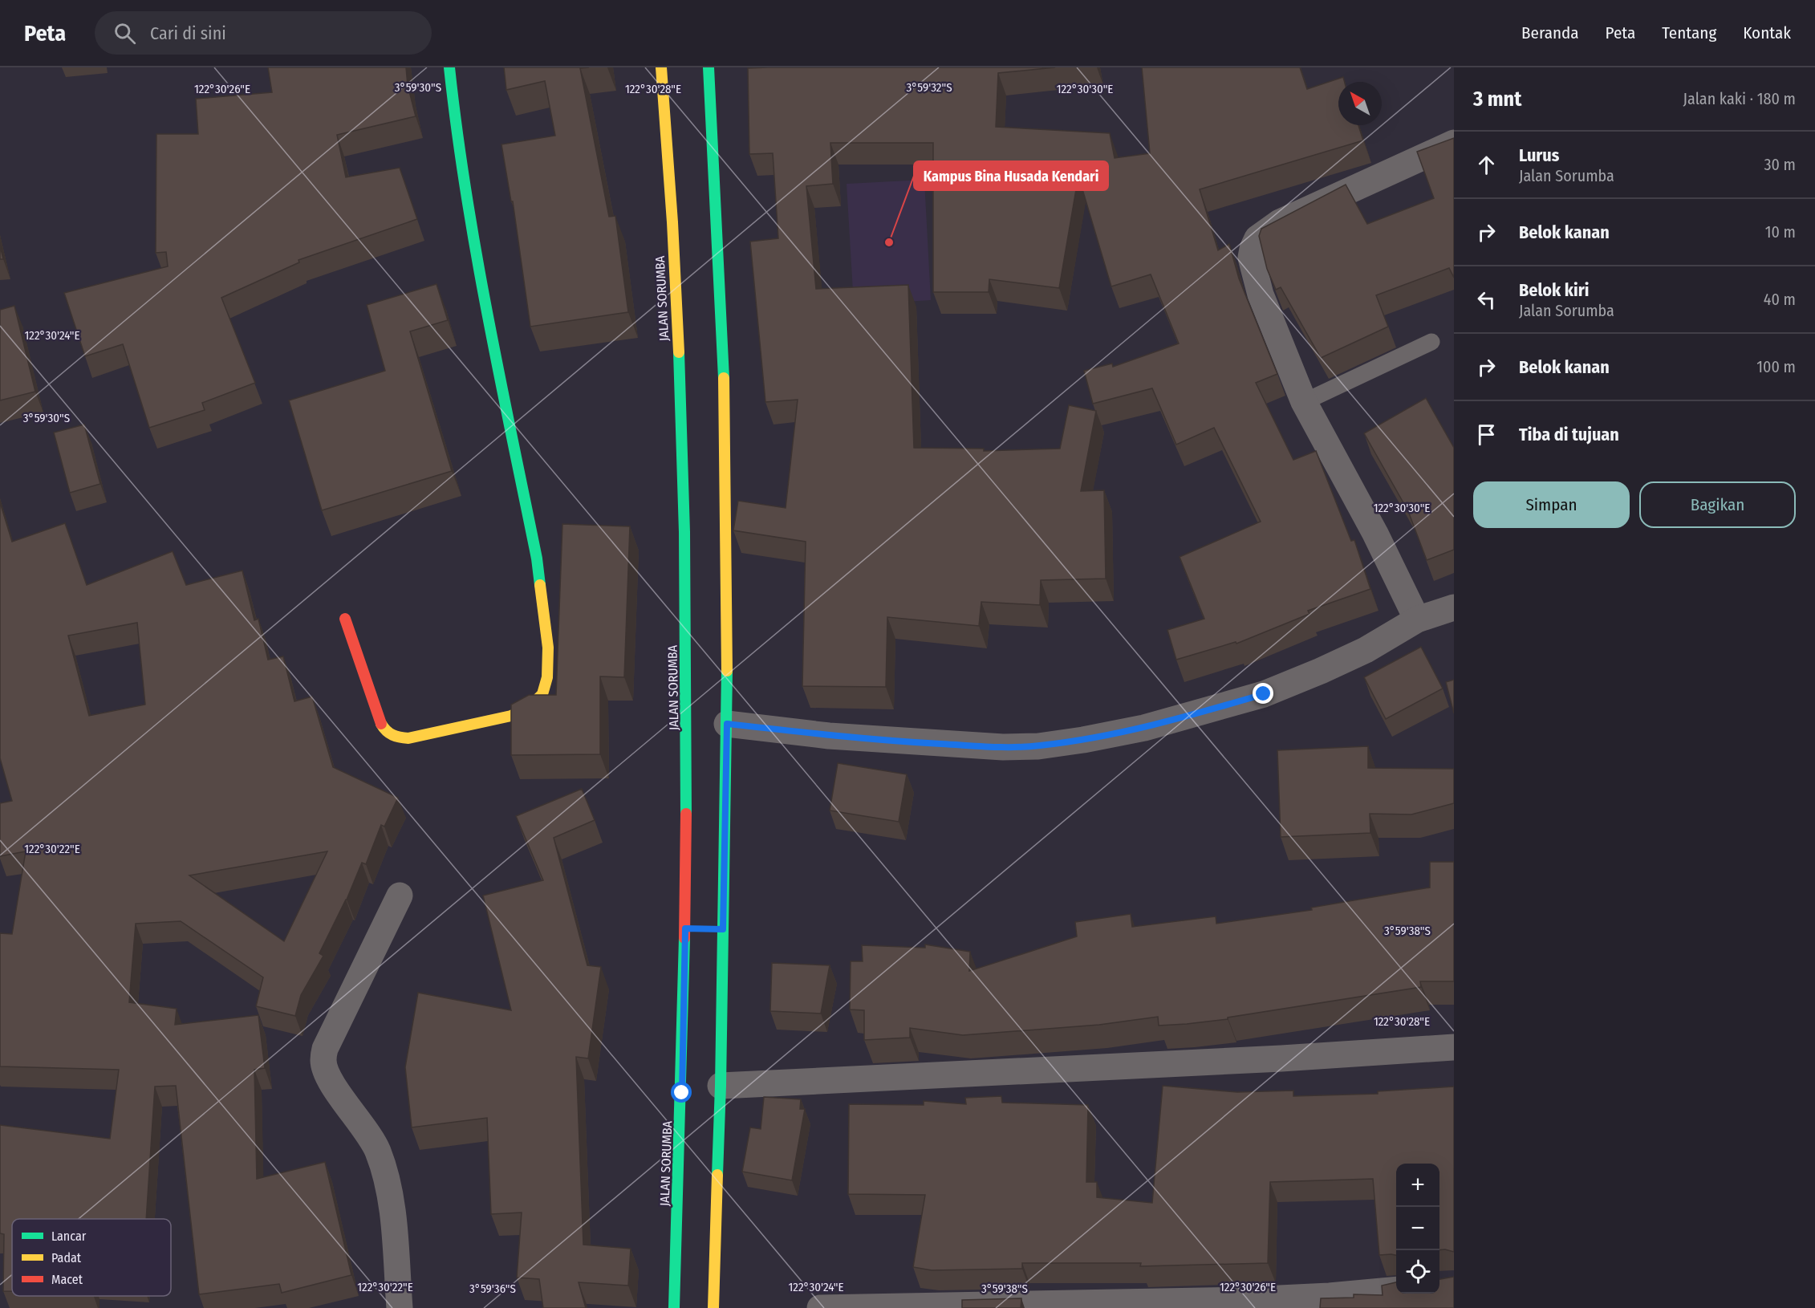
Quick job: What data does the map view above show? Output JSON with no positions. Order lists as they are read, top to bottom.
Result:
{
  "streets": {
    "street": ["JALAN SORUMBA"]
  },
  "places": ["Kampus Bina Husada Kendari"],
  "legend": ["Lancar", "Padat", "Macet"],
  "north": "top left",
  "page": {
    "header": "Peta",
    "search": "Cari di sini",
    "nav": [
      "Beranda",
      "Peta",
      "Tentang",
      "Kontak"
    ],
    "heading": ["3 mnt", "Jalan kaki · 180 m"],
    "list": [
      ["Lurus", "Jalan Sorumba", "30 m"],
      ["Belok kanan", "10 m"],
      ["Belok kiri", "Jalan Sorumba", "40 m"],
      ["Belok kanan", "100 m"],
      "Tiba di tujuan"
    ],
    "buttons": ["Simpan", "Bagikan"],
    "map_buttons": ["+", "−"]
  },
  "coordinates": [
    "3°59'30\"S",
    "3°59'32\"S",
    "122°30'28\"E",
    "122°30'26\"E",
    "122°30'30\"E",
    "122°30'24\"E",
    "122°30'22\"E",
    "3°59'38\"S",
    "3°59'36\"S"
  ]
}
